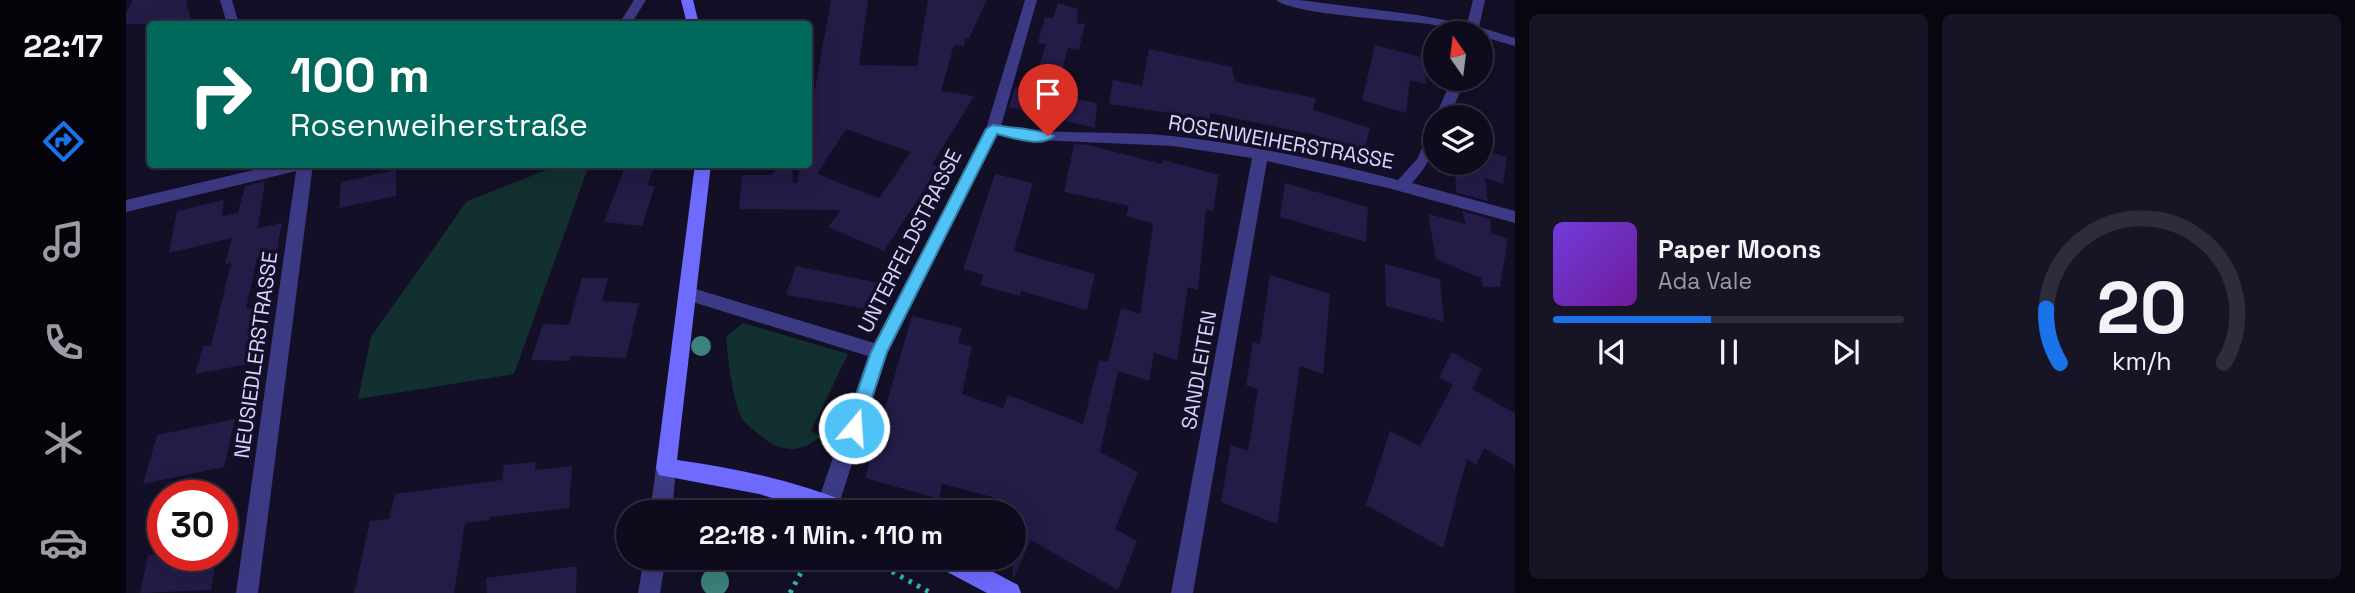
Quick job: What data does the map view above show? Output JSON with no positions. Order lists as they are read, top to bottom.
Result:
{
  "streets": {
    "street": [
      "ROSENWEIHERSTRASSE",
      "UNTERFELDSTRASSE",
      "NEUSIEDLERSTRASSE",
      "SANDLEITEN"
    ]
  },
  "crossings": [
    ["ROSENWEIHERSTRASSE", "UNTERFELDSTRASSE"],
    ["ROSENWEIHERSTRASSE", "SANDLEITEN"]
  ],
  "north": "top",
  "page": {
    "tabs": "22:17",
    "turn": ["100 m", "Rosenweiherstraße"],
    "song": ["Paper Moons", "Ada Vale"],
    "limit": "30",
    "trip": "22:18 · 1 Min. · 110 m",
    "gauge": ["20", "km/h"]
  }
}
